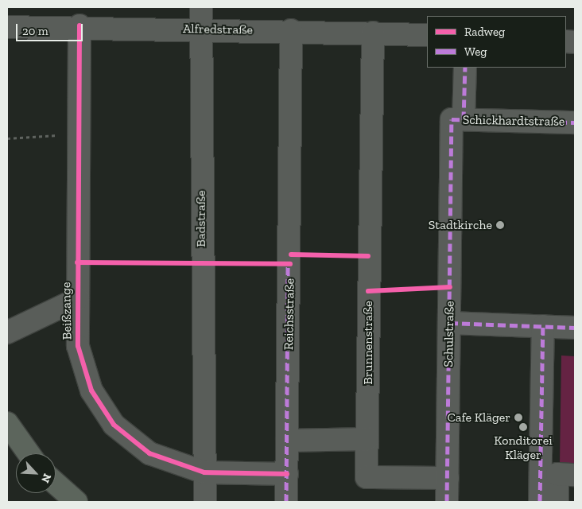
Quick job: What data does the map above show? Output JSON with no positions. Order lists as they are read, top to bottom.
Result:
{
  "streets": {
    "street": [
      "Alfredstraße",
      "Schickhardtstraße",
      "Badstraße",
      "Beißzange",
      "Reichsstraße",
      "Schulstraße",
      "Brunnenstraße"
    ]
  },
  "crossings": [
    ["Alfredstraße", "Badstraße"],
    ["Alfredstraße", "Beißzange"],
    ["Alfredstraße", "Reichsstraße"],
    ["Alfredstraße", "Brunnenstraße"],
    ["Schickhardtstraße", "Schulstraße"],
    ["Badstraße", "Beißzange"],
    ["Beißzange", "Reichsstraße"],
    ["Schulstraße", "Brunnenstraße"]
  ],
  "places": ["Stadtkirche", "Cafe Kläger", "Konditorei Kläger"],
  "legend": ["Radweg", "Weg"],
  "scale_bar": "20 m",
  "north": "bottom right"
}
